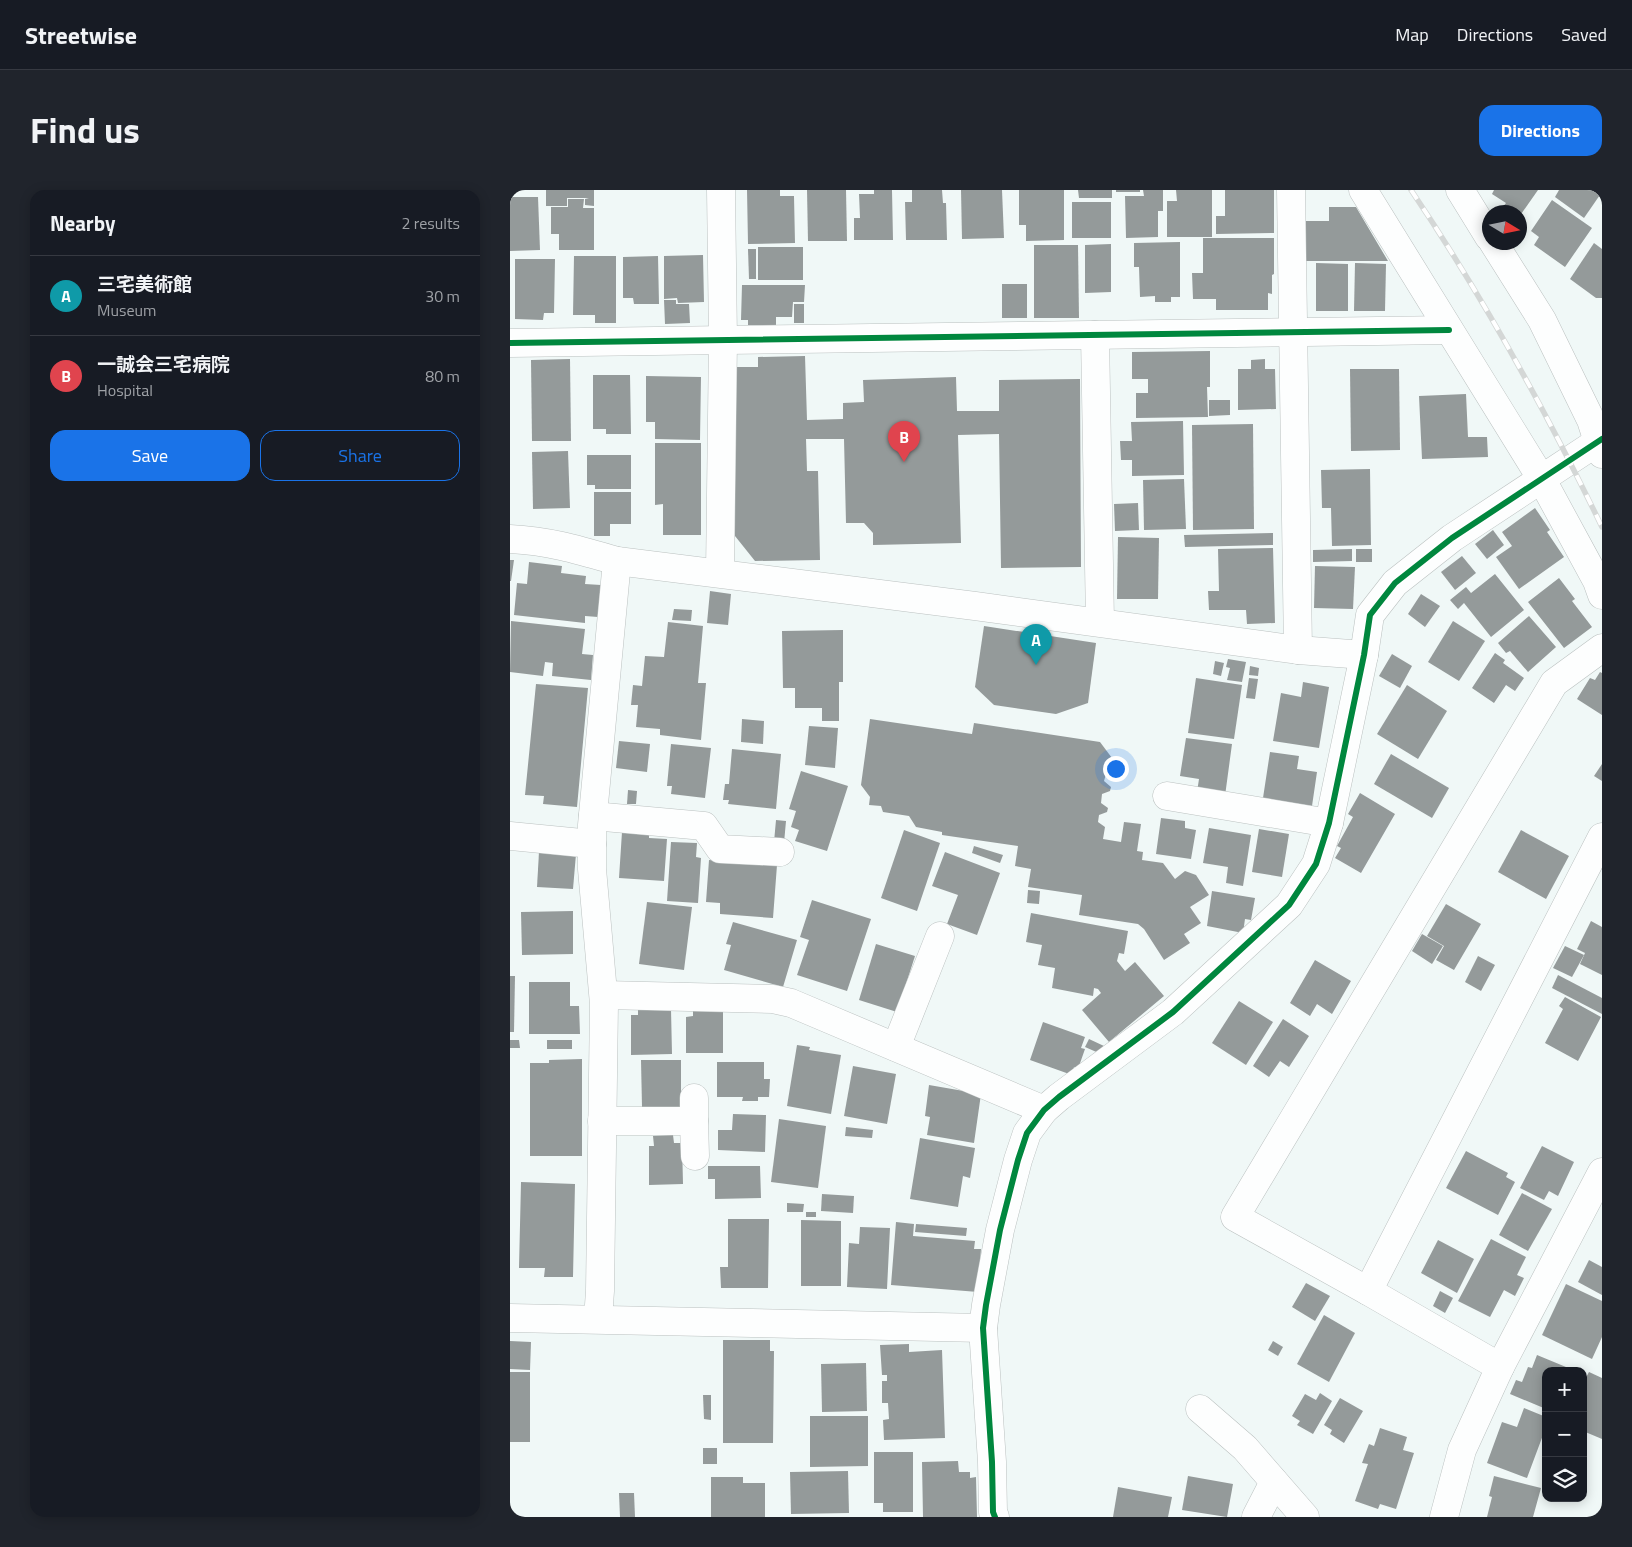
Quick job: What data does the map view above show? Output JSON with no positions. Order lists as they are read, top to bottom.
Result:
{
  "north": "right",
  "page": {
    "header": "Streetwise",
    "nav": ["Map", "Directions", "Saved"],
    "title": "Find us",
    "buttons": [
      "Directions",
      ["Save", "Share"]
    ],
    "heading": ["Nearby", "2 results"],
    "list": [
      {
        "mark": "A",
        "name": "三宅美術館",
        "note": "Museum",
        "value": "30 m"
      },
      {
        "mark": "B",
        "name": "一誠会三宅病院",
        "note": "Hospital",
        "value": "80 m"
      }
    ],
    "pins": ["B", "A"],
    "map_buttons": ["+", "−"]
  }
}
